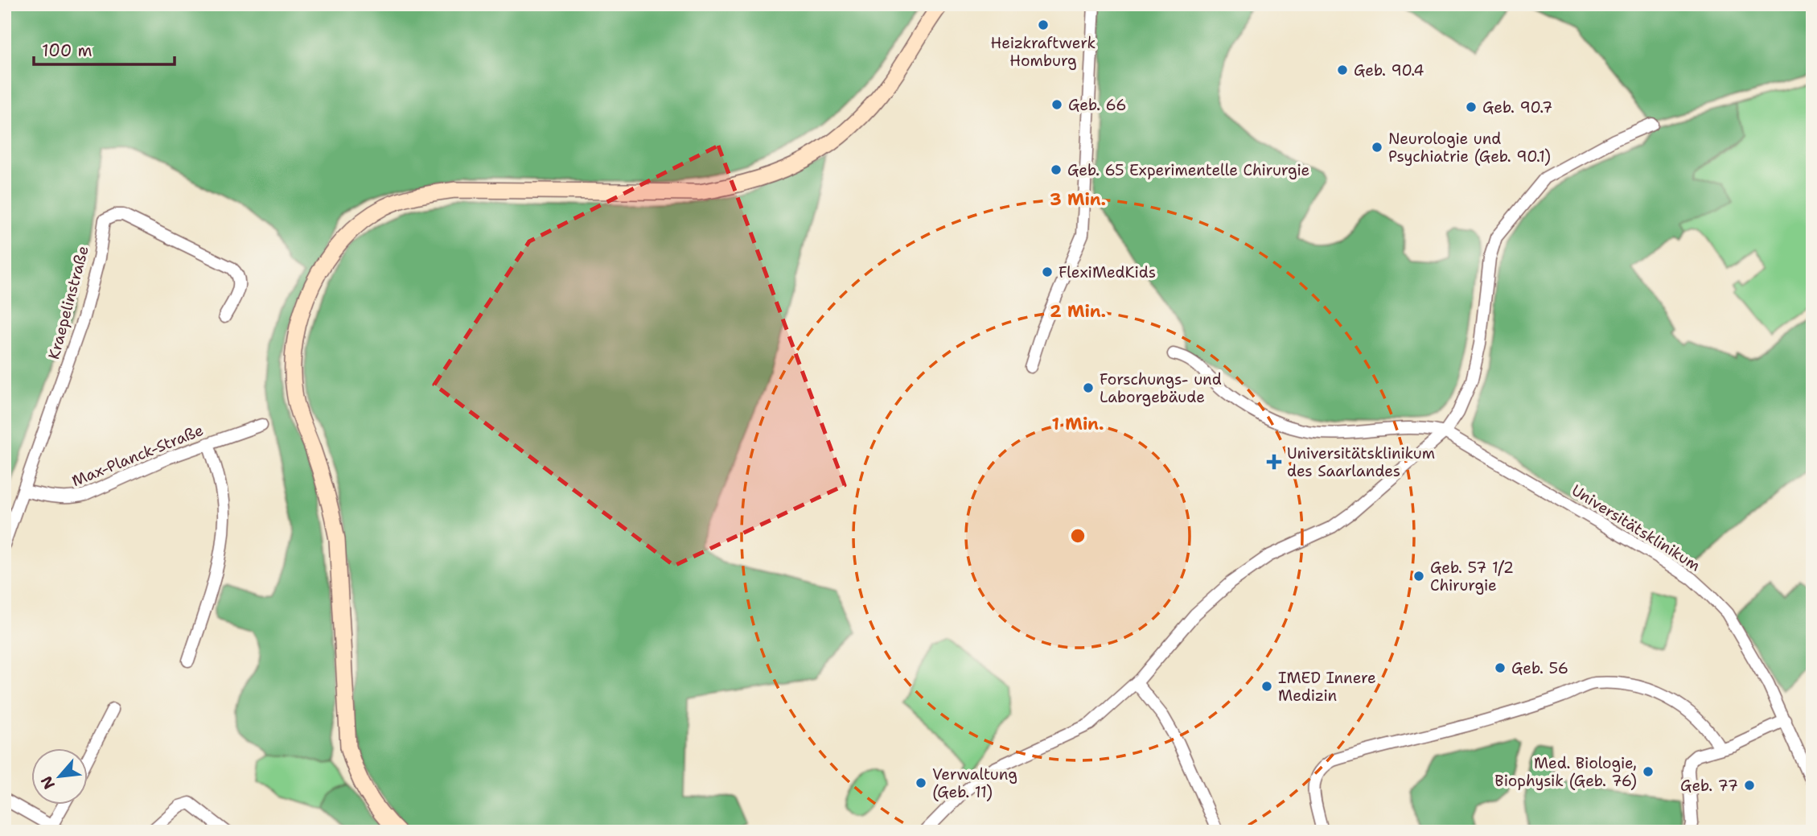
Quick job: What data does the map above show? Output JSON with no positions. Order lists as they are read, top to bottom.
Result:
{
  "streets": {
    "street": ["Kraepelinstraße", "Max-Planck-Straße", "Universitätsklinikum"]
  },
  "crossings": [
    ["Kraepelinstraße", "Max-Planck-Straße"]
  ],
  "places": {
    "other": [
      "Heizkraftwerk Homburg",
      "Geb. 90.4",
      "Geb. 66",
      "Geb. 90.7",
      "Neurologie und Psychiatrie (Geb. 90.1)",
      "Geb. 65 Experimentelle Chirurgie",
      "FlexiMedKids",
      "Forschungs- und Laborgebäude",
      "Geb. 57 1/2 Chirurgie",
      "Geb. 56",
      "IMED Innere Medizin",
      "Med. Biologie, Biophysik (Geb. 76)",
      "Verwaltung (Geb. 11)",
      "Geb. 77"
    ],
    "health": ["Universitätsklinikum des Saarlandes"]
  },
  "scale_bar": "100 m",
  "north": "bottom left",
  "rings": ["3 Min.", "2 Min.", "1 Min."]
}
